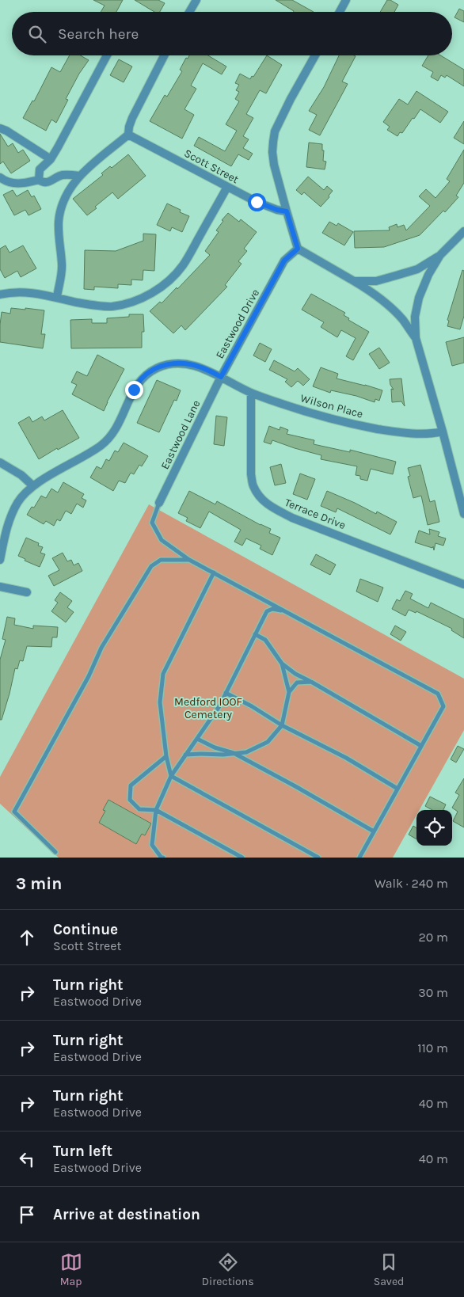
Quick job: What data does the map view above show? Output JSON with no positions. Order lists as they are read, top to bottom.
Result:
{
  "streets": {
    "street": [
      "Scott Street",
      "Eastwood Drive",
      "Wilson Place",
      "Eastwood Lane",
      "Terrace Drive"
    ]
  },
  "crossings": [
    ["Eastwood Drive", "Wilson Place"],
    ["Eastwood Drive", "Eastwood Lane"],
    ["Wilson Place", "Eastwood Lane"],
    ["Wilson Place", "Terrace Drive"]
  ],
  "parks": ["Medford IOOF Cemetery"],
  "page": {
    "search": "Search here",
    "heading": ["3 min", "Walk · 240 m"],
    "list": [
      ["Continue", "Scott Street", "20 m"],
      ["Turn right", "Eastwood Drive", "30 m"],
      ["Turn right", "Eastwood Drive", "110 m"],
      ["Turn right", "Eastwood Drive", "40 m"],
      ["Turn left", "Eastwood Drive", "40 m"],
      "Arrive at destination"
    ],
    "nav": ["Map", "Directions", "Saved"]
  }
}
